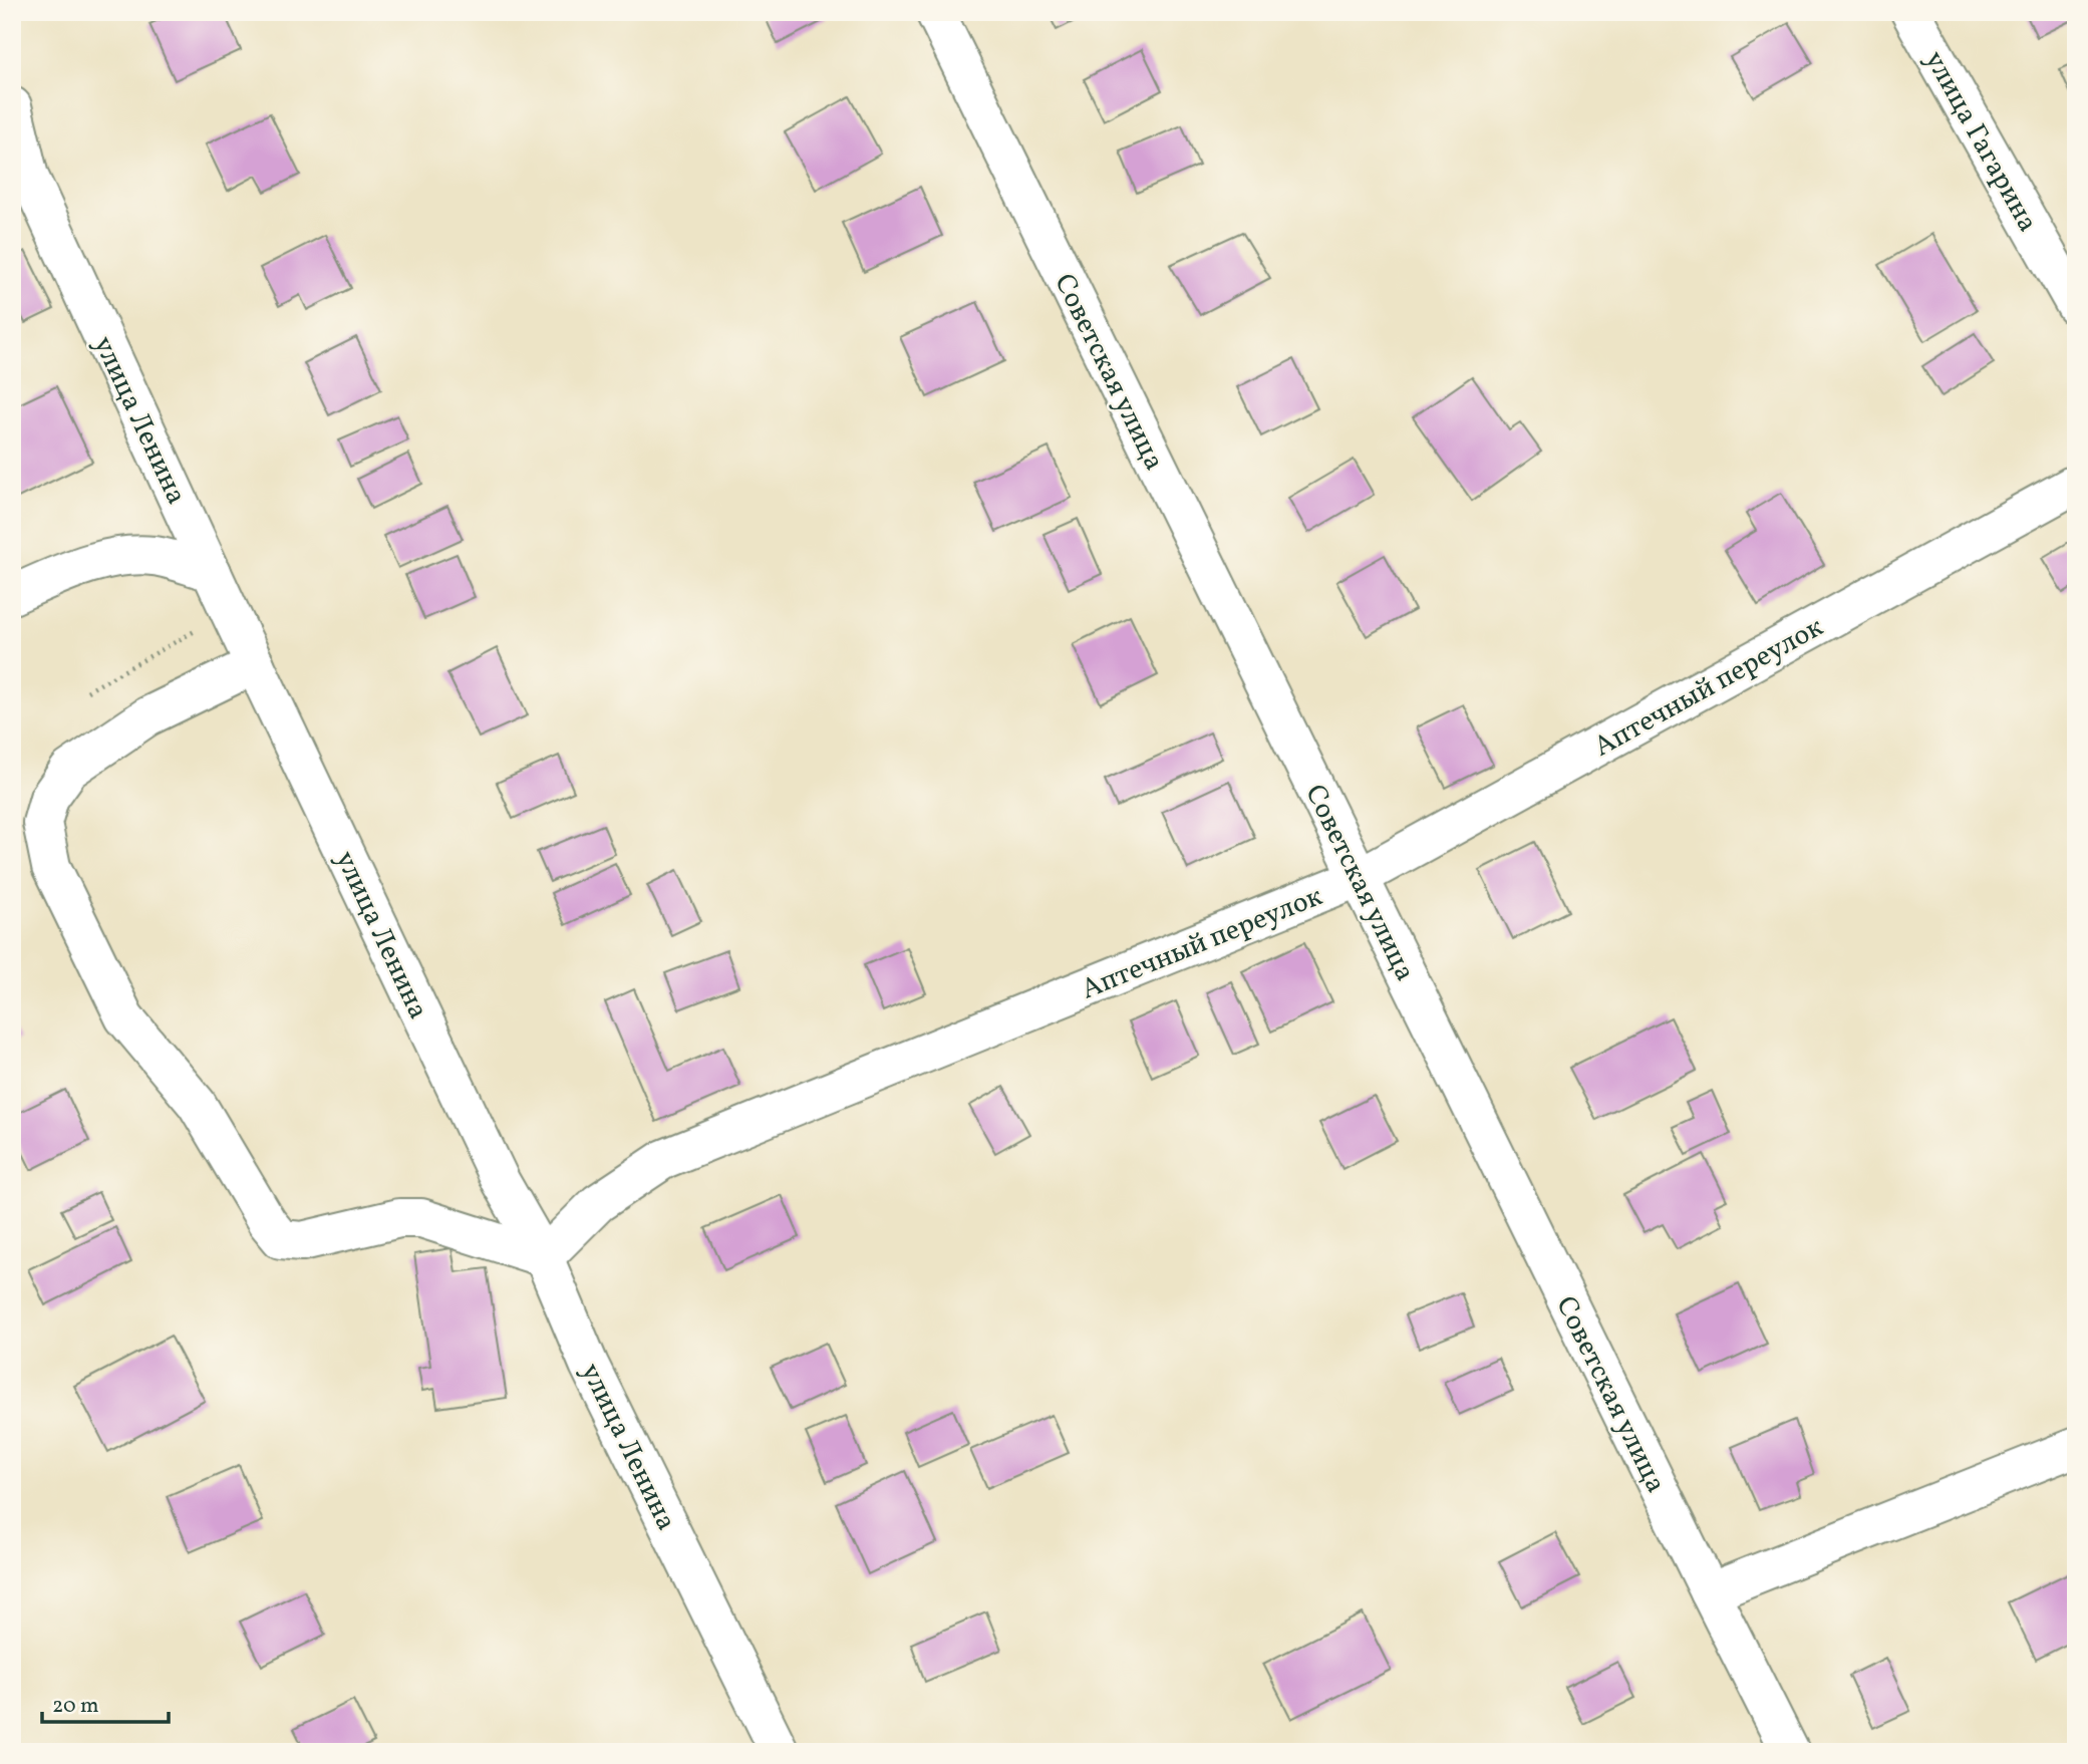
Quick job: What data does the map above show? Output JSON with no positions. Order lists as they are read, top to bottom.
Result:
{
  "streets": {
    "street": [
      "улица Гагарина",
      "Советская улица",
      "улица Ленина",
      "Аптечный переулок"
    ]
  },
  "crossings": [
    ["Советская улица", "Аптечный переулок"],
    ["улица Ленина", "Аптечный переулок"]
  ],
  "scale_bar": "20 m"
}
